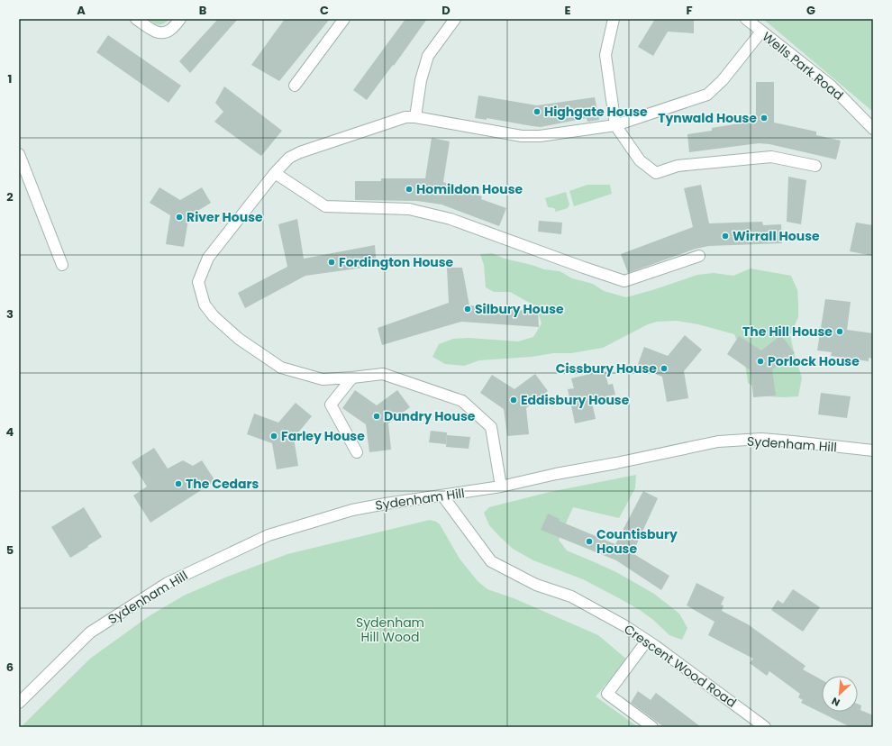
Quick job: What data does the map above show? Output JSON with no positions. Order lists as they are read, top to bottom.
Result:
{
  "streets": {
    "street": ["Wells Park Road", "Sydenham Hill", "Crescent Wood Road"]
  },
  "crossings": [
    ["Sydenham Hill", "Crescent Wood Road"]
  ],
  "parks": ["Sydenham Hill Wood"],
  "places": [
    "Highgate House",
    "Tynwald House",
    "Homildon House",
    "River House",
    "Wirrall House",
    "Fordington House",
    "Silbury House",
    "The Hill House",
    "Porlock House",
    "Cissbury House",
    "Eddisbury House",
    "Dundry House",
    "Farley House",
    "The Cedars",
    "Countisbury House"
  ],
  "north": "bottom left",
  "grid": {
    "columns": [
      "A",
      "B",
      "C",
      "D",
      "E",
      "F",
      "G"
    ],
    "rows": [
      "1",
      "2",
      "3",
      "4",
      "5",
      "6"
    ]
  }
}
